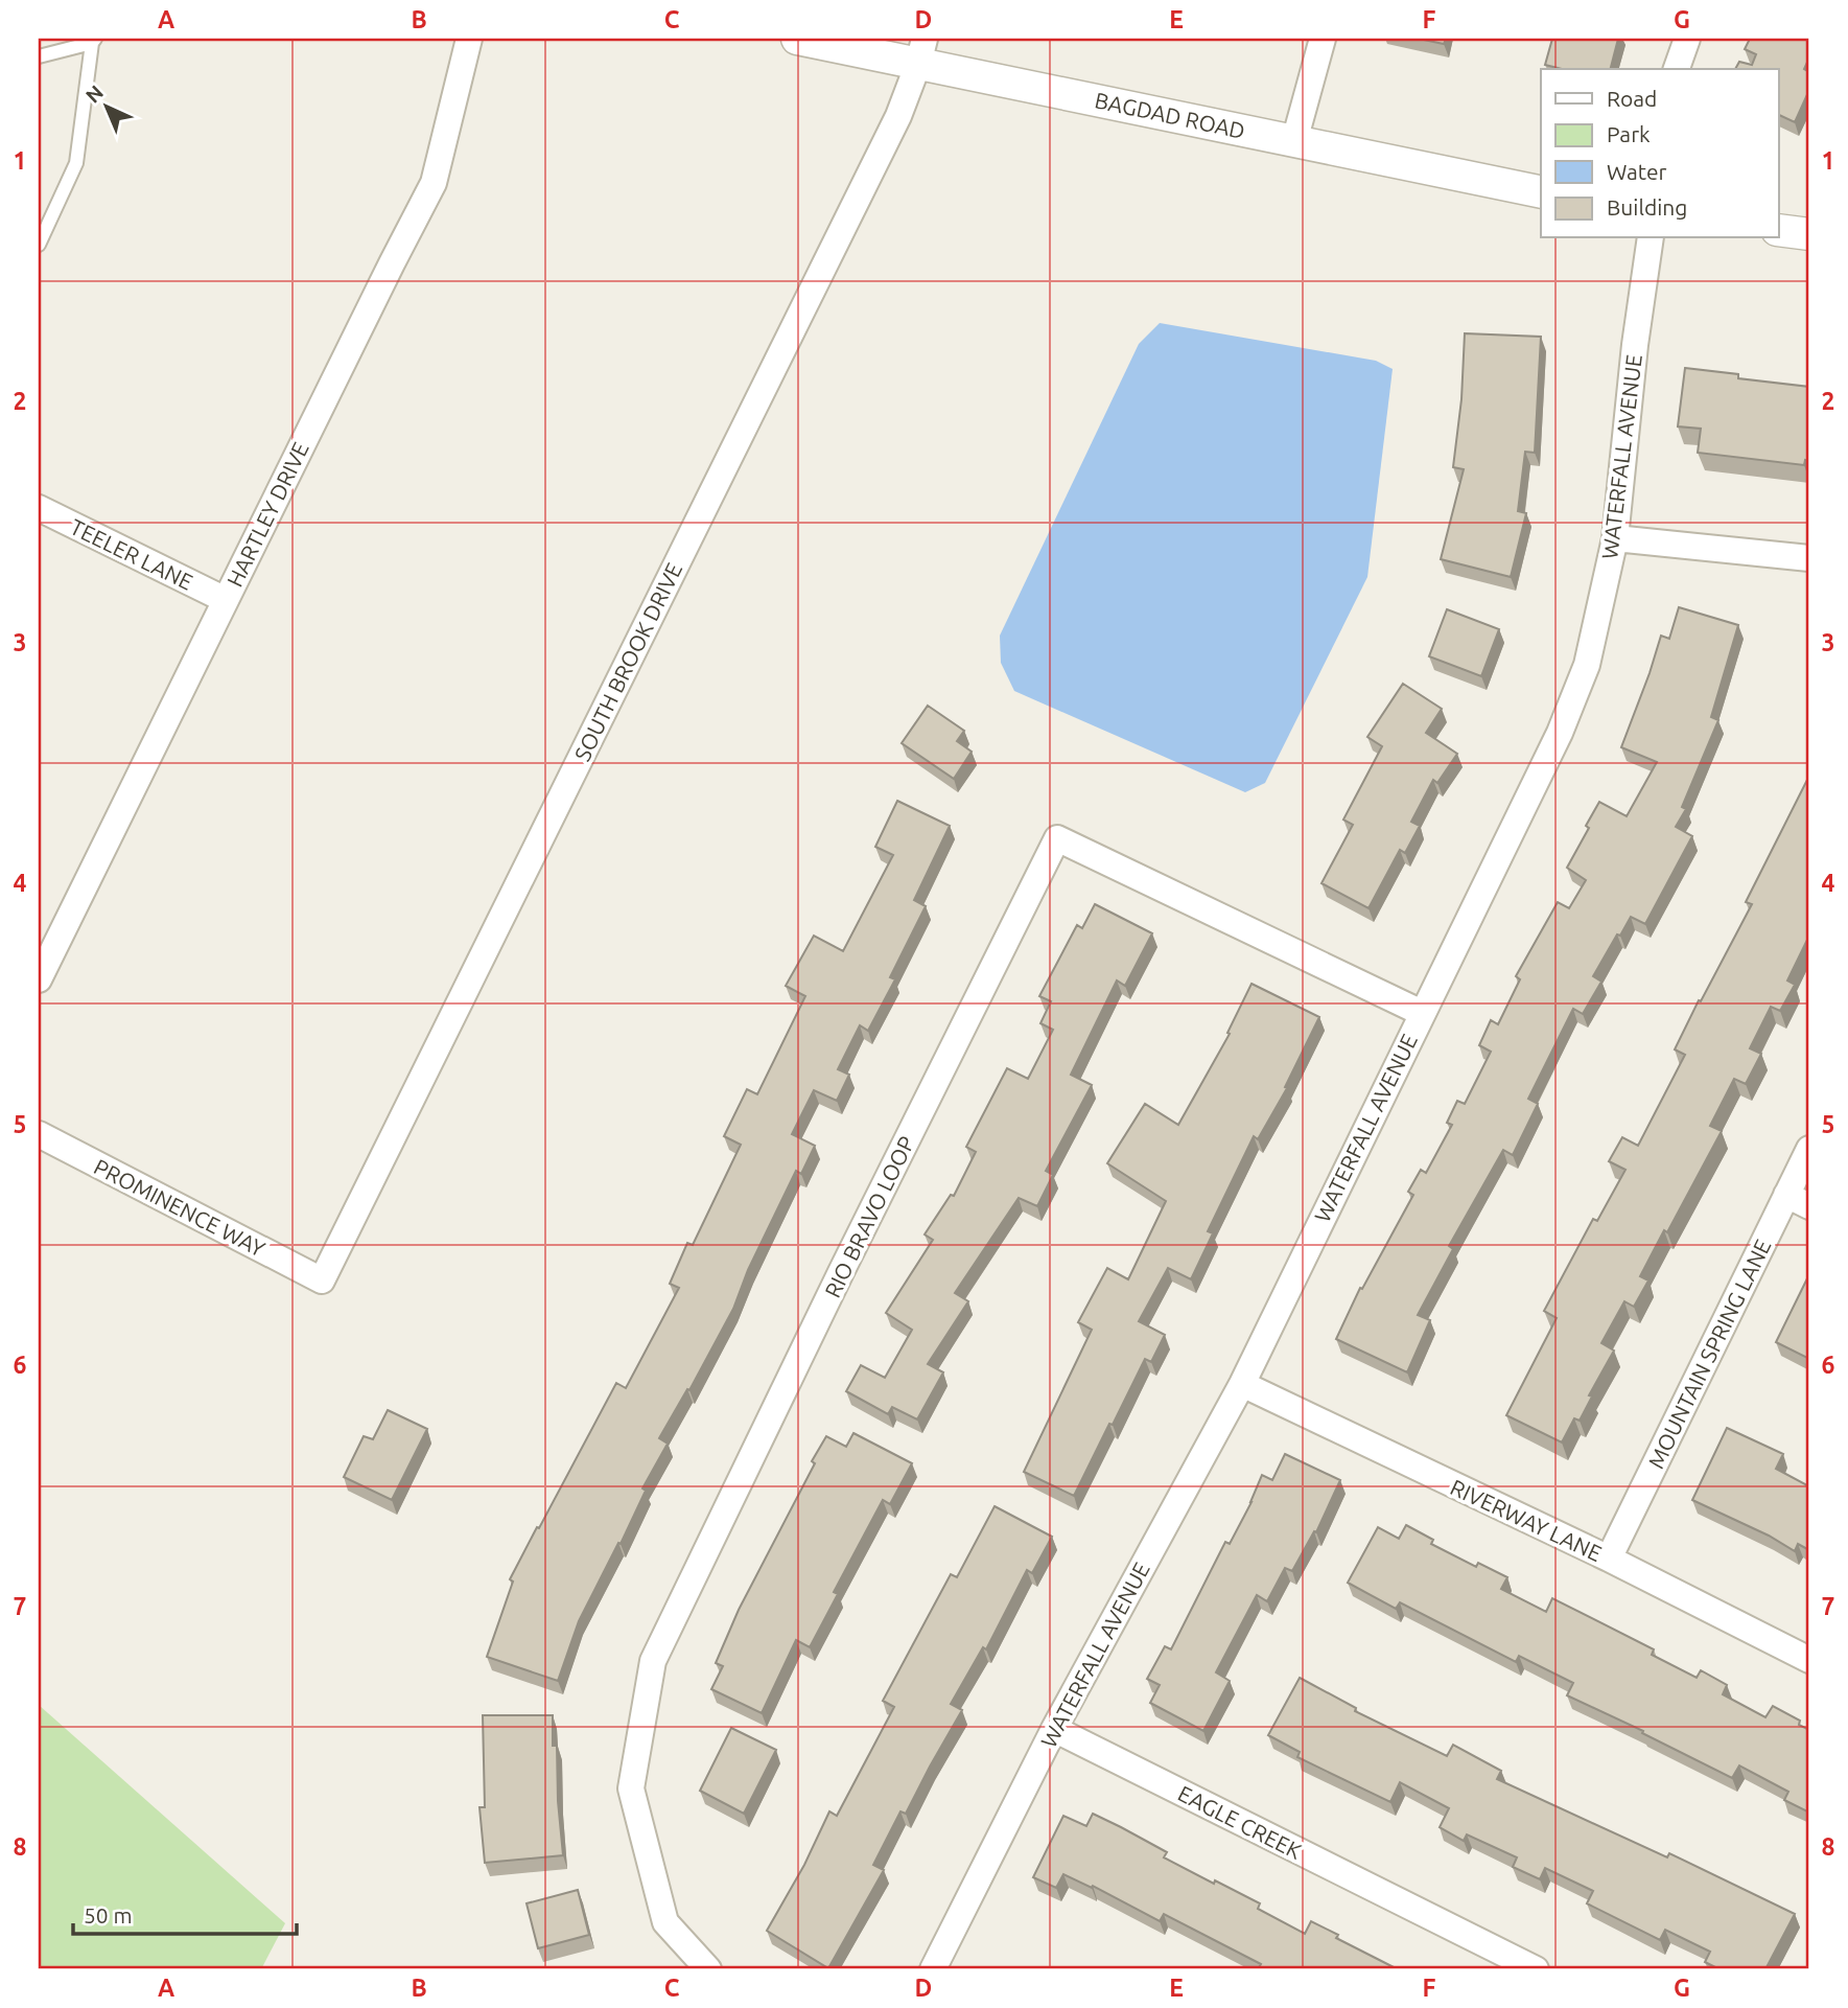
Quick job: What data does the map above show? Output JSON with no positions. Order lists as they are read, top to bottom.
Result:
{
  "streets": {
    "street": [
      "BAGDAD ROAD",
      "WATERFALL AVENUE",
      "HARTLEY DRIVE",
      "TEELER LANE",
      "SOUTH BROOK DRIVE",
      "PROMINENCE WAY",
      "RIO BRAVO LOOP",
      "MOUNTAIN SPRING LANE",
      "RIVERWAY LANE",
      "EAGLE CREEK"
    ]
  },
  "crossings": [
    ["BAGDAD ROAD", "SOUTH BROOK DRIVE"],
    ["WATERFALL AVENUE", "RIO BRAVO LOOP"],
    ["WATERFALL AVENUE", "RIVERWAY LANE"],
    ["WATERFALL AVENUE", "EAGLE CREEK"],
    ["HARTLEY DRIVE", "TEELER LANE"],
    ["SOUTH BROOK DRIVE", "PROMINENCE WAY"],
    ["MOUNTAIN SPRING LANE", "RIVERWAY LANE"]
  ],
  "legend": [
    "Road",
    "Park",
    "Water",
    "Building"
  ],
  "scale_bar": "50 m",
  "north": "top left",
  "grid": {
    "columns": [
      "A",
      "B",
      "C",
      "D",
      "E",
      "F",
      "G"
    ],
    "rows": [
      "1",
      "2",
      "3",
      "4",
      "5",
      "6",
      "7",
      "8"
    ]
  }
}
